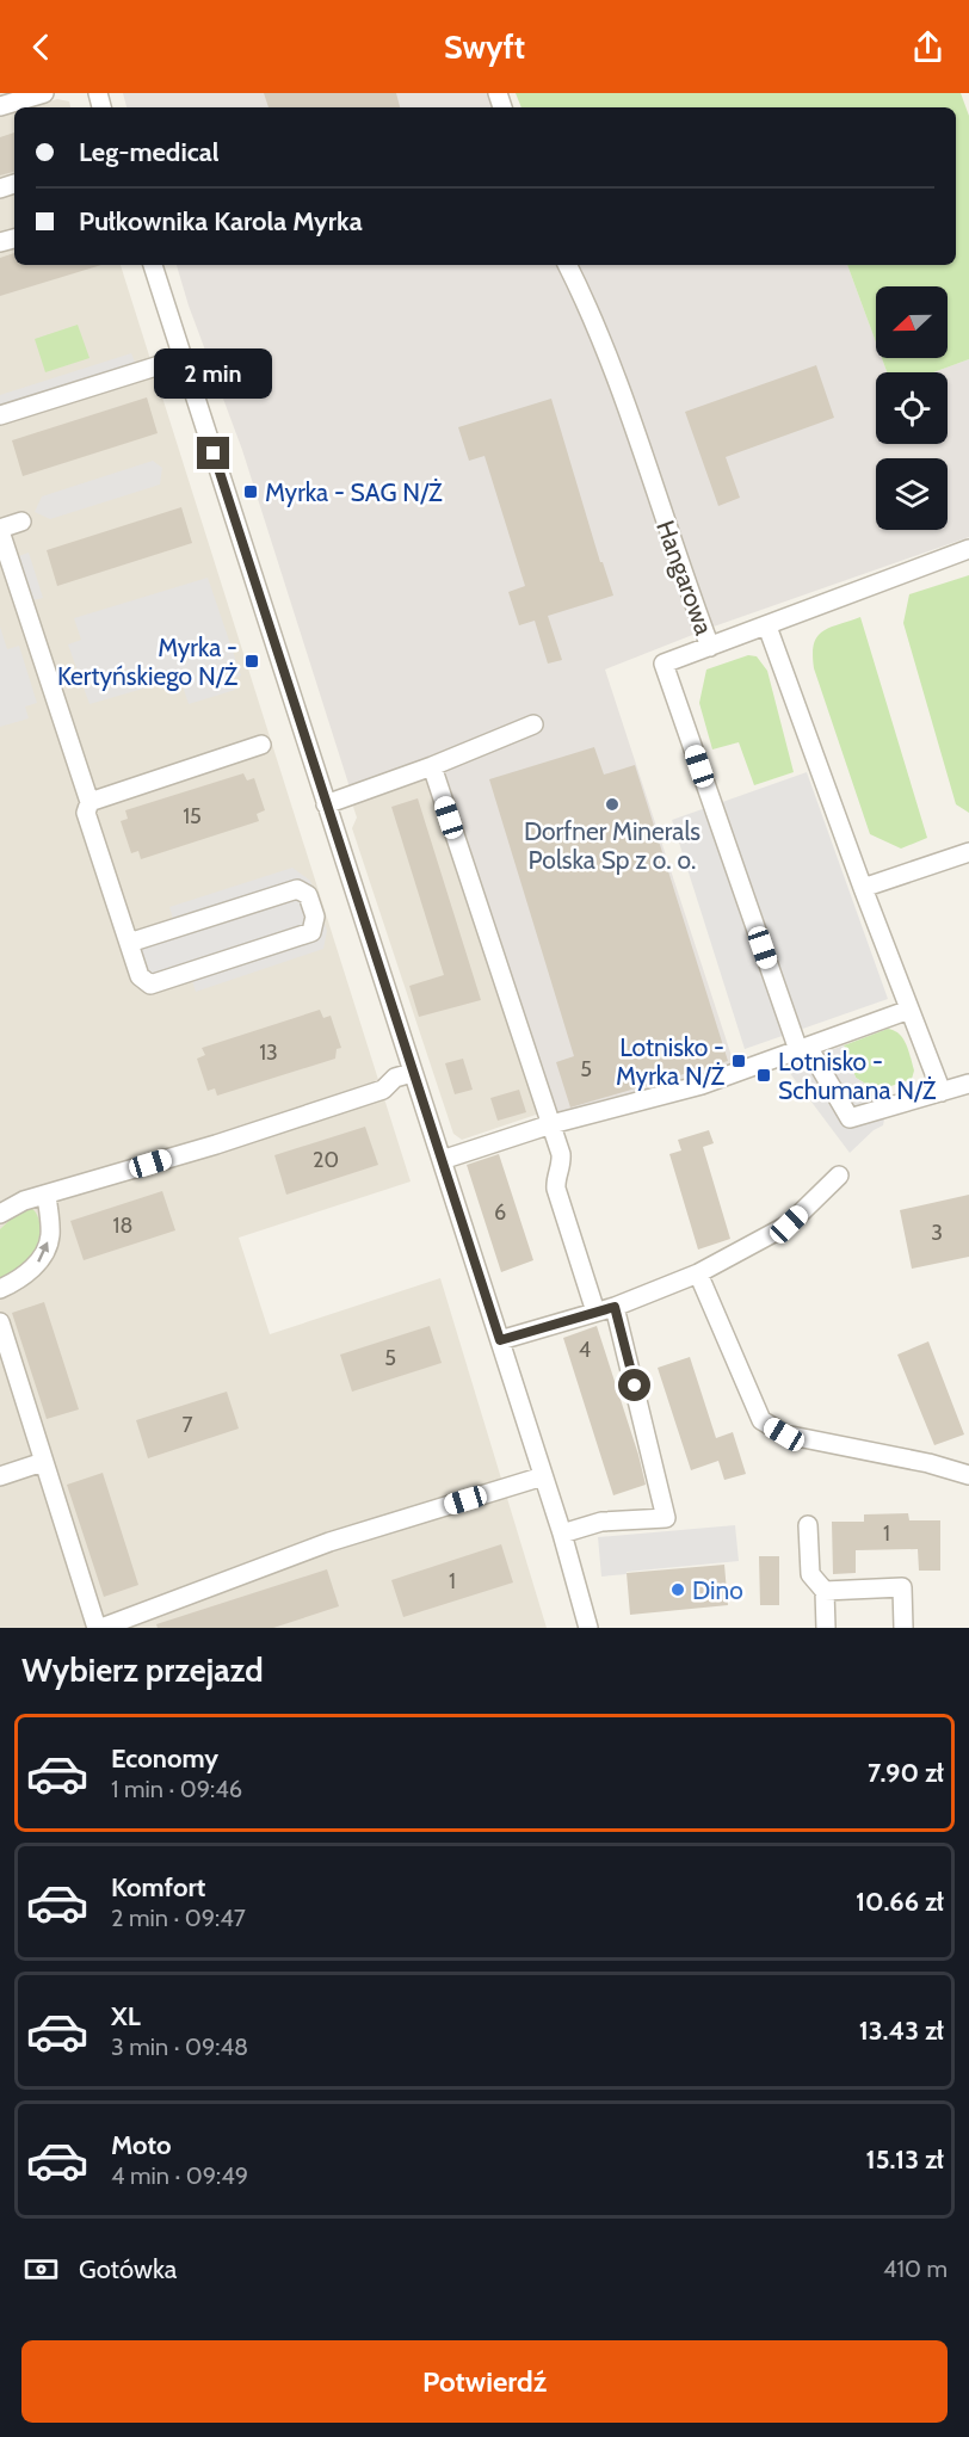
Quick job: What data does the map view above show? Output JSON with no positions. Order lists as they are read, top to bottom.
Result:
{
  "streets": {
    "street": ["Hangarowa"]
  },
  "places": {
    "transit": [
      "Myrka - SAG N/Ż",
      "Myrka - Kertyńskiego N/Ż",
      "Lotnisko - Myrka N/Ż",
      "Lotnisko - Schumana N/Ż"
    ],
    "other": ["Dorfner Minerals Polska Sp z o. o.", "Dino"]
  },
  "house_numbers": [
    "15",
    "13",
    "5",
    "20",
    "6",
    "18",
    "3",
    "4",
    "5",
    "7",
    "1",
    "1"
  ],
  "north": "left",
  "page": {
    "header": "Swyft",
    "banner": ["Leg-medical", "Pułkownika Karola Myrka"],
    "bubble": "2 min",
    "heading": "Wybierz przejazd",
    "list": [
      {
        "name": "Economy",
        "note": "1 min · 09:46",
        "value": "7.90 zł"
      },
      {
        "name": "Komfort",
        "note": "2 min · 09:47",
        "value": "10.66 zł"
      },
      {
        "name": "XL",
        "note": "3 min · 09:48",
        "value": "13.43 zł"
      },
      {
        "name": "Moto",
        "note": "4 min · 09:49",
        "value": "15.13 zł"
      }
    ],
    "pay": ["Gotówka", "410 m"],
    "buttons": "Potwierdź"
  }
}
